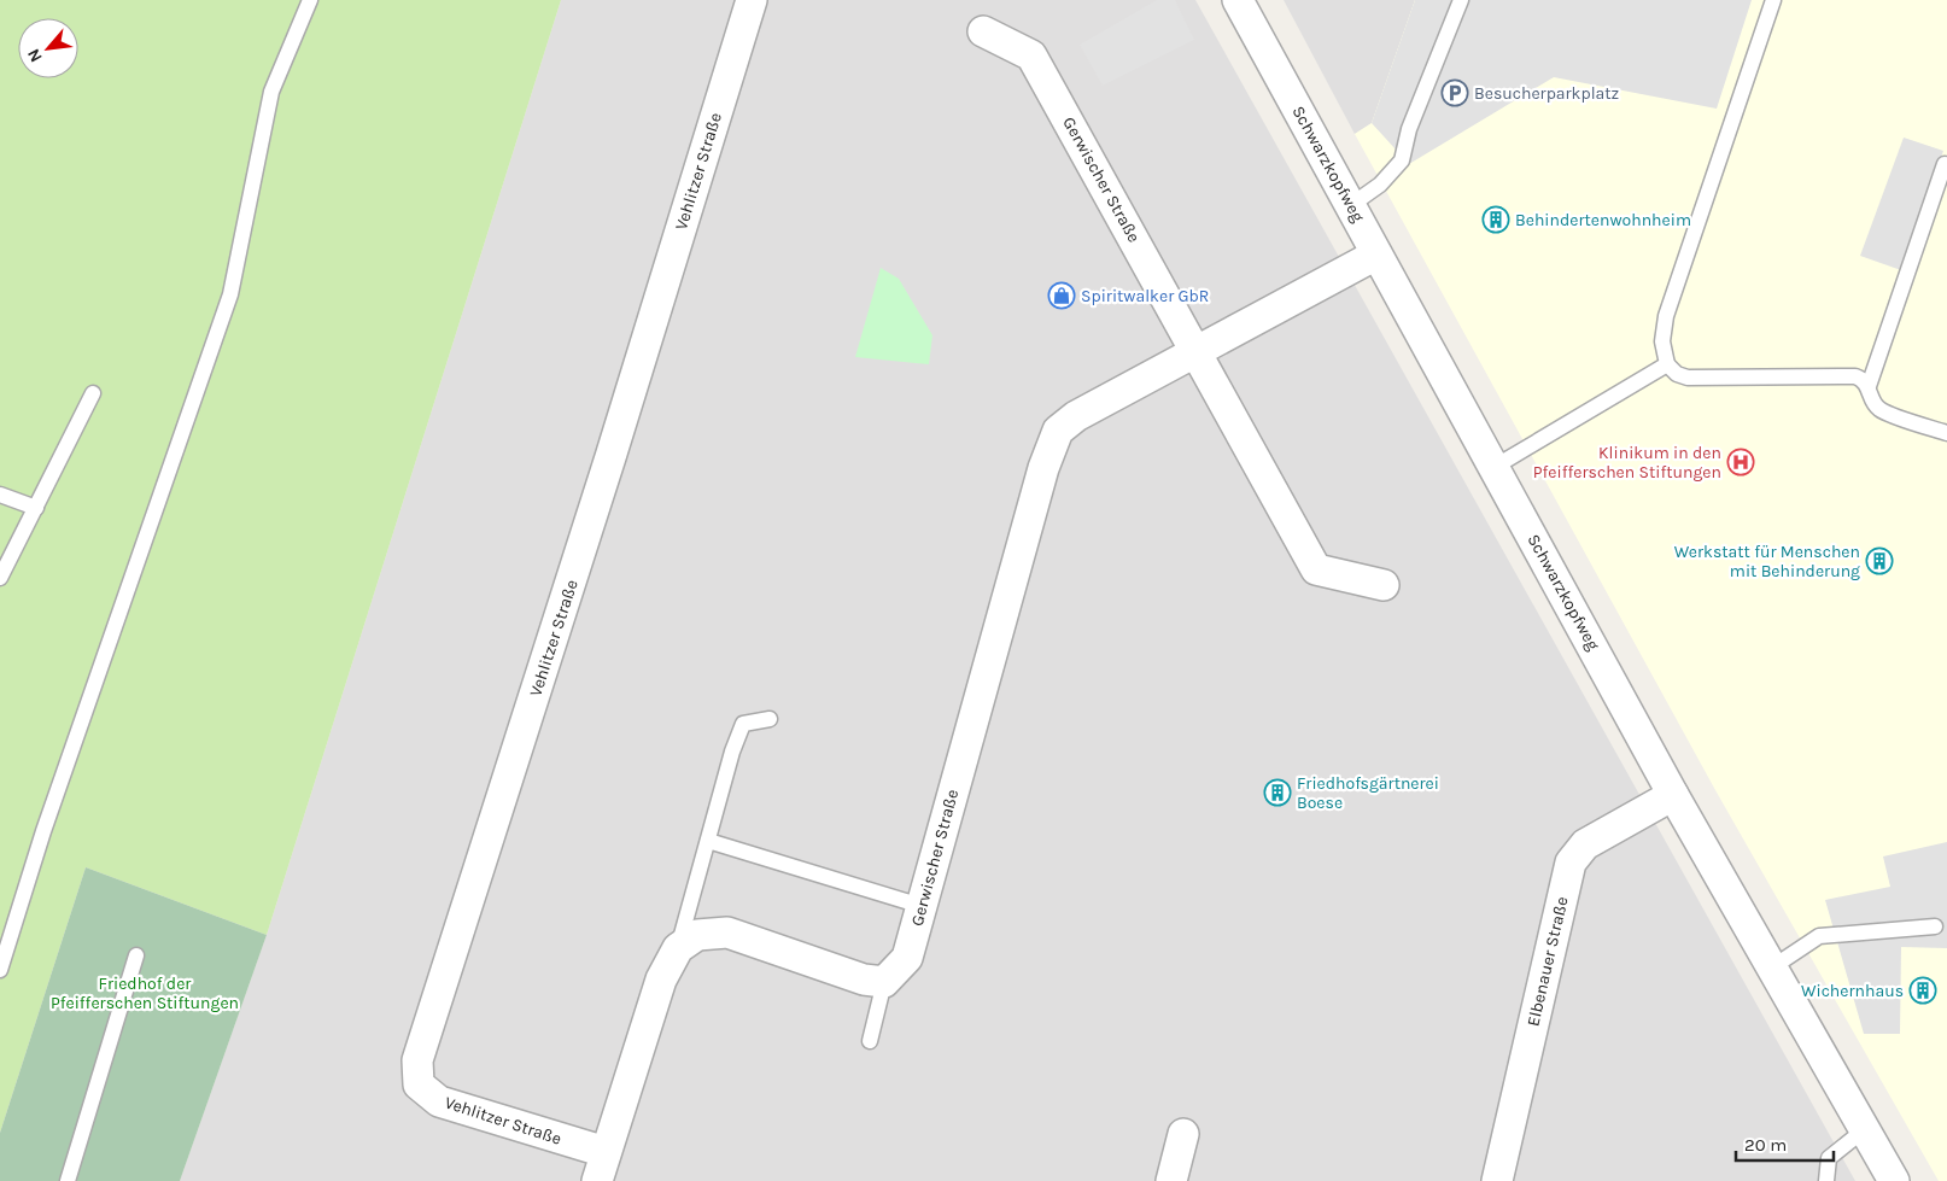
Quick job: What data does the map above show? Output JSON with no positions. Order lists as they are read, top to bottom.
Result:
{
  "streets": {
    "street": [
      "Schwarzkopfweg",
      "Vehlitzer Straße",
      "Gerwischer Straße",
      "Elbenauer Straße"
    ]
  },
  "crossings": [
    ["Schwarzkopfweg", "Gerwischer Straße"],
    ["Schwarzkopfweg", "Elbenauer Straße"]
  ],
  "parks": ["Friedhof der Pfeifferschen Stiftungen"],
  "places": {
    "parking": ["Besucherparkplatz"],
    "building": [
      "Behindertenwohnheim",
      "Werkstatt für Menschen mit Behinderung",
      "Friedhofsgärtnerei Boese",
      "Wichernhaus"
    ],
    "shop": ["Spiritwalker GbR"],
    "hospital": ["Klinikum in den Pfeifferschen Stiftungen"]
  },
  "scale_bar": "20 m",
  "north": "bottom left"
}
